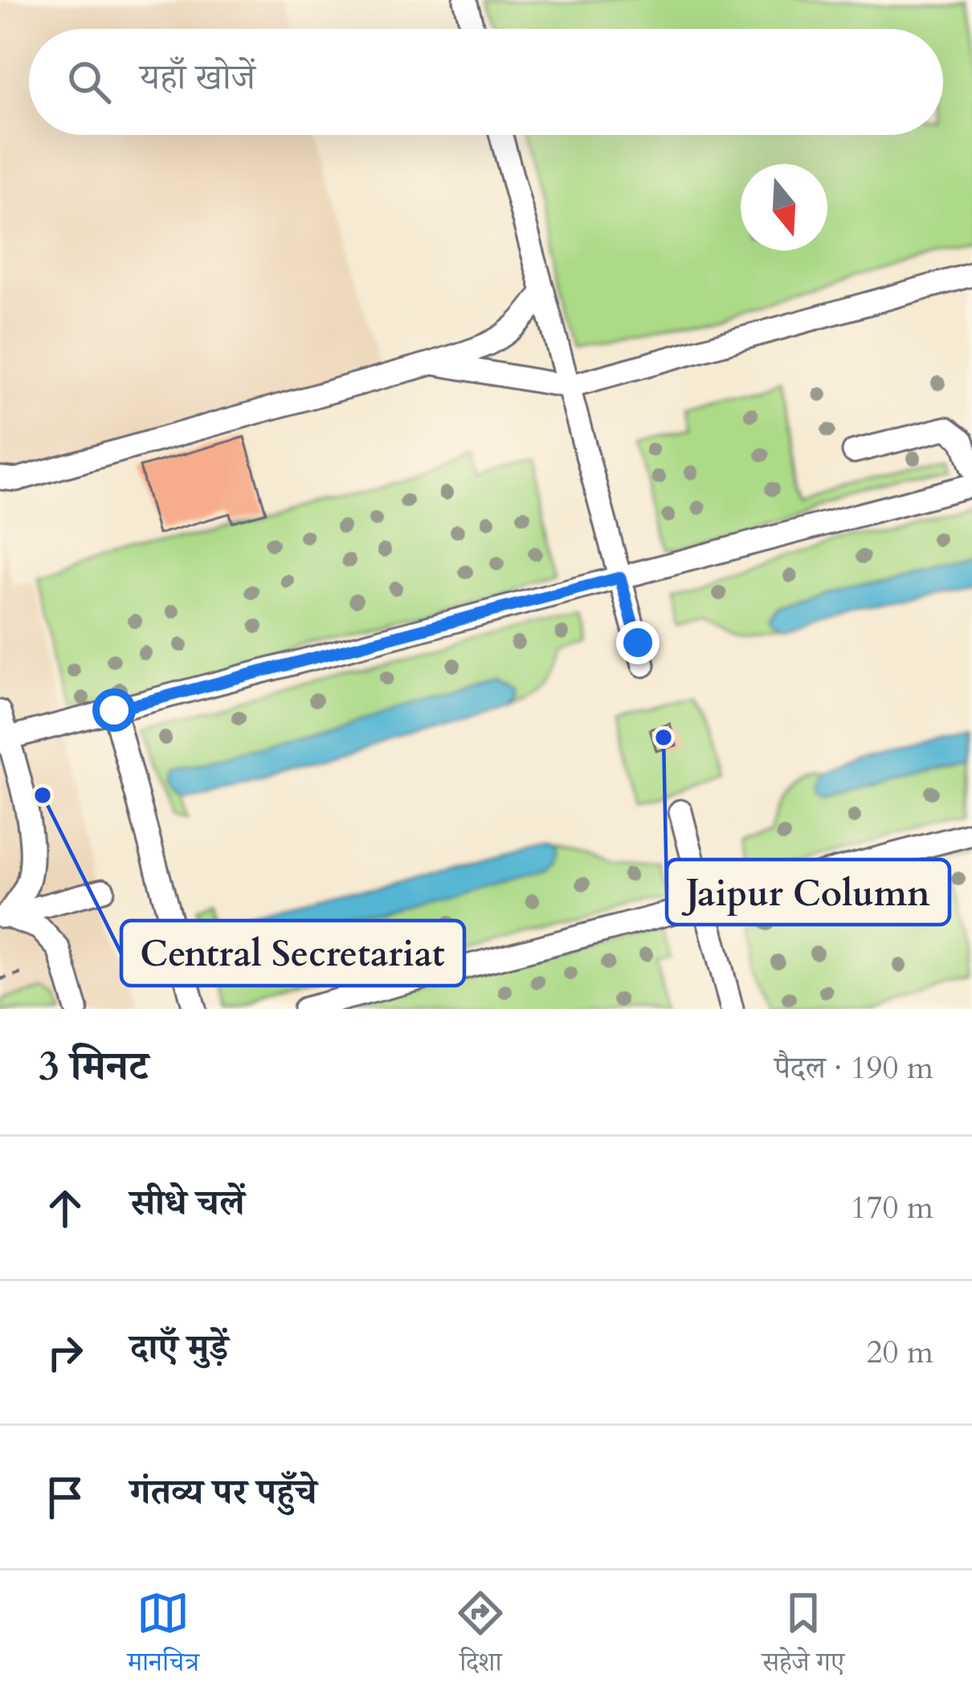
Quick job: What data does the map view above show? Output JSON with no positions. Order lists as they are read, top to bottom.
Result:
{
  "places": ["Jaipur Column", "Central Secretariat"],
  "north": "bottom",
  "page": {
    "search": "यहाँ खोजें",
    "heading": ["3 मिनट", "पैदल · 190 m"],
    "list": [
      ["सीधे चलें", "170 m"],
      ["दाएँ मुड़ें", "20 m"],
      "गंतव्य पर पहुँचे"
    ],
    "nav": ["मानचित्र", "दिशा", "सहेजे गए"]
  }
}
